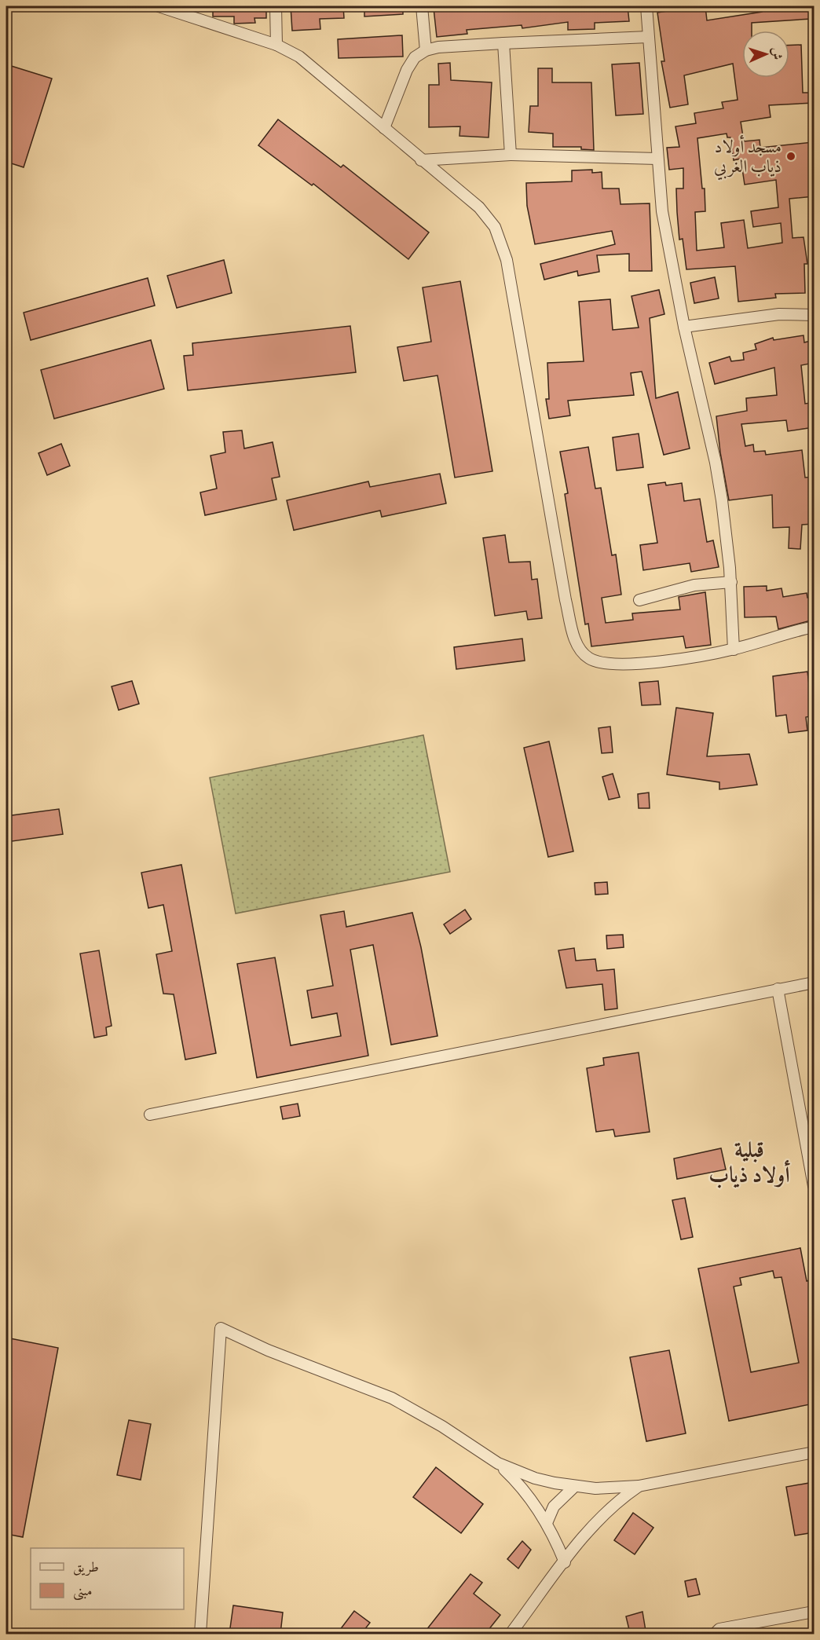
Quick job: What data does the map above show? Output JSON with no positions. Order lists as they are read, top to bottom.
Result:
{
  "districts": ["قبلية أولاد ذياب"],
  "places": ["مسجد أولاد ذياب الغربي"],
  "legend": ["طريق", "مبنى"],
  "north": "right"
}
